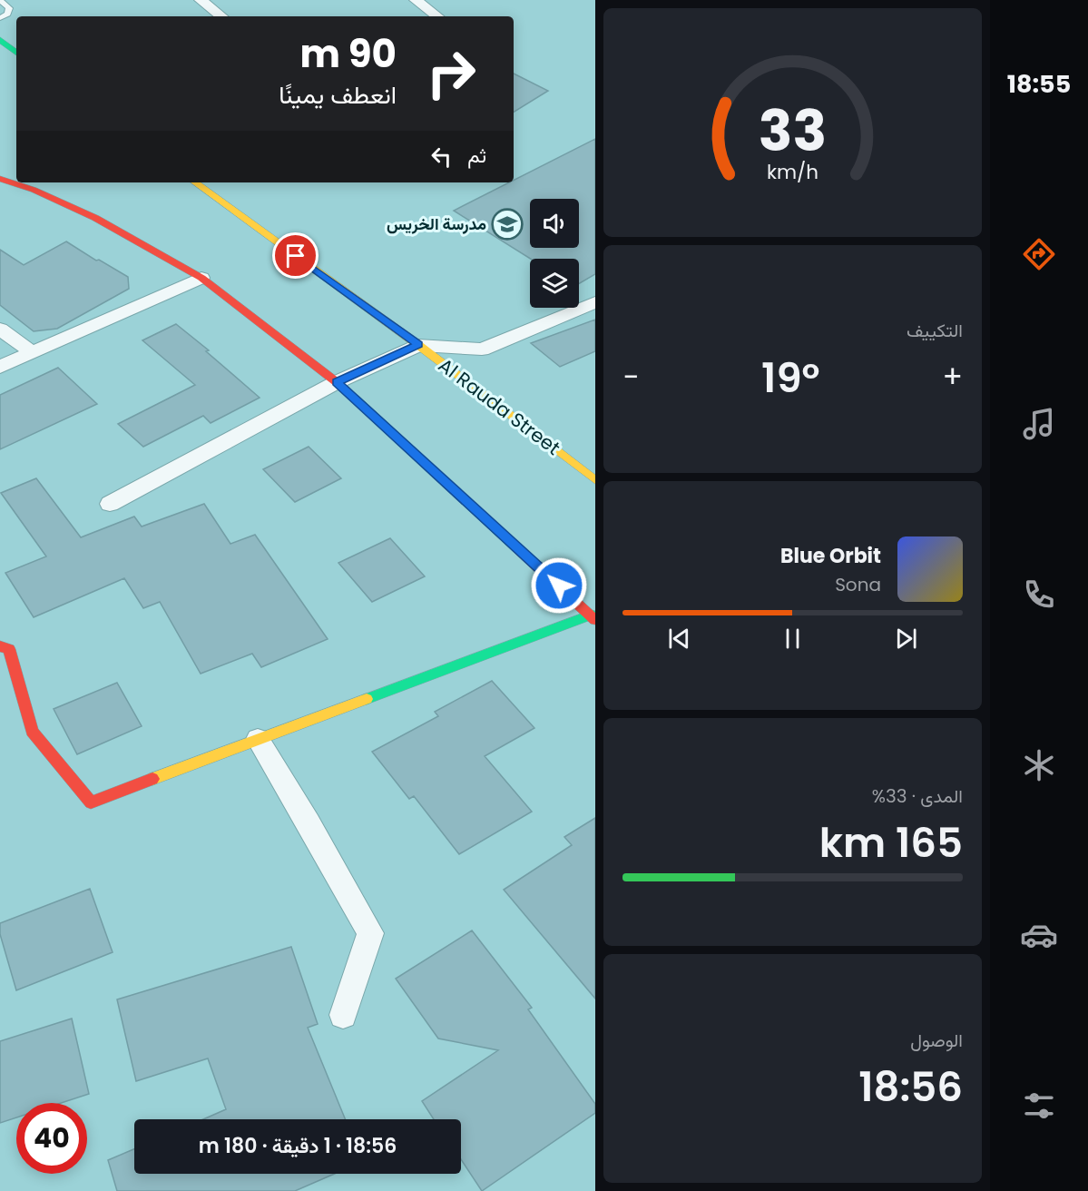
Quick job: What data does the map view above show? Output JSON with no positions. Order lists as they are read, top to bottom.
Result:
{
  "streets": {
    "street": ["Al Rauda Street"]
  },
  "places": {
    "school or university": ["مدرسة الخريس"]
  },
  "page": {
    "tabs": "18:55",
    "turn": ["90 m", "انعطف يمينًا"],
    "then": "ثم",
    "tile": [
      "التكييف",
      ["المدى · 33%", "165 km"],
      ["الوصول", "18:56"]
    ],
    "heat": ["−", "19°", "+"],
    "song": ["Blue Orbit", "Sona"],
    "limit": "40",
    "trip": "18:56 · 1 دقيقة · 180 m",
    "gauge": ["33", "km/h"]
  }
}
